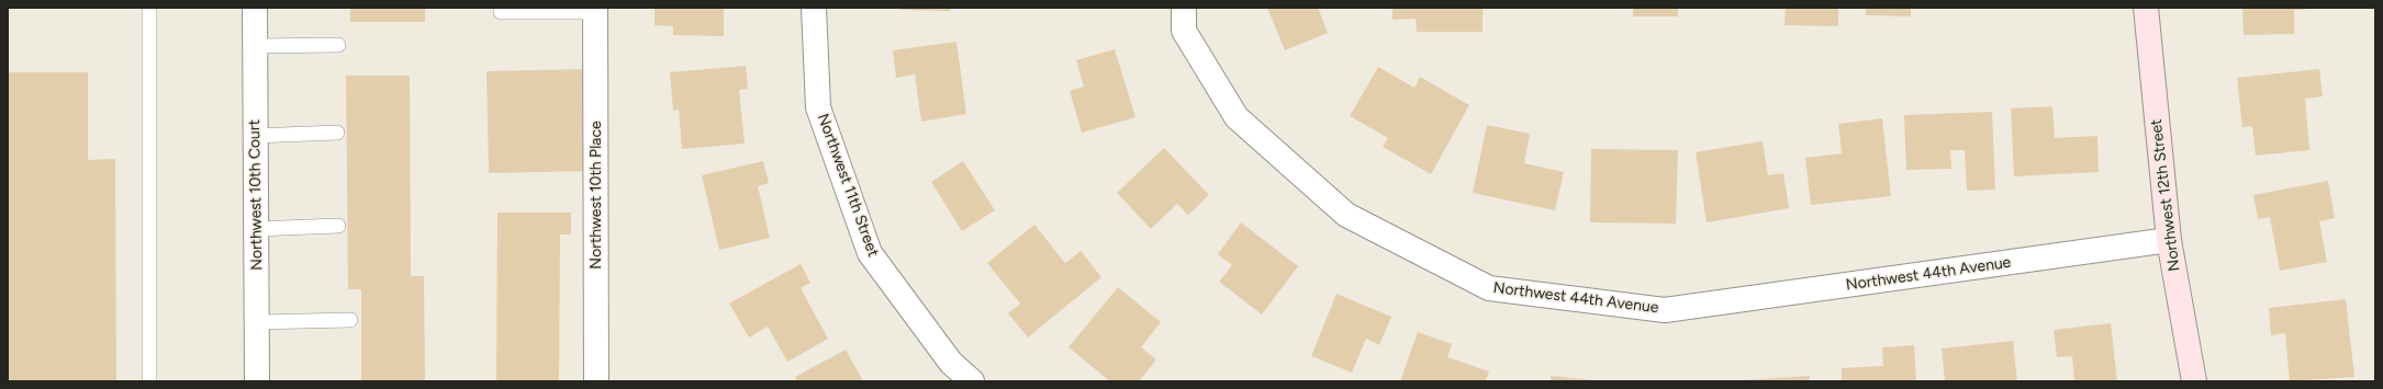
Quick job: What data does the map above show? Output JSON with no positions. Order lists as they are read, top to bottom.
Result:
{
  "streets": {
    "street": [
      "Northwest 11th Street",
      "Northwest 10th Court",
      "Northwest 10th Place",
      "Northwest 12th Street",
      "Northwest 44th Avenue"
    ]
  },
  "crossings": [
    ["Northwest 12th Street", "Northwest 44th Avenue"]
  ]
}
